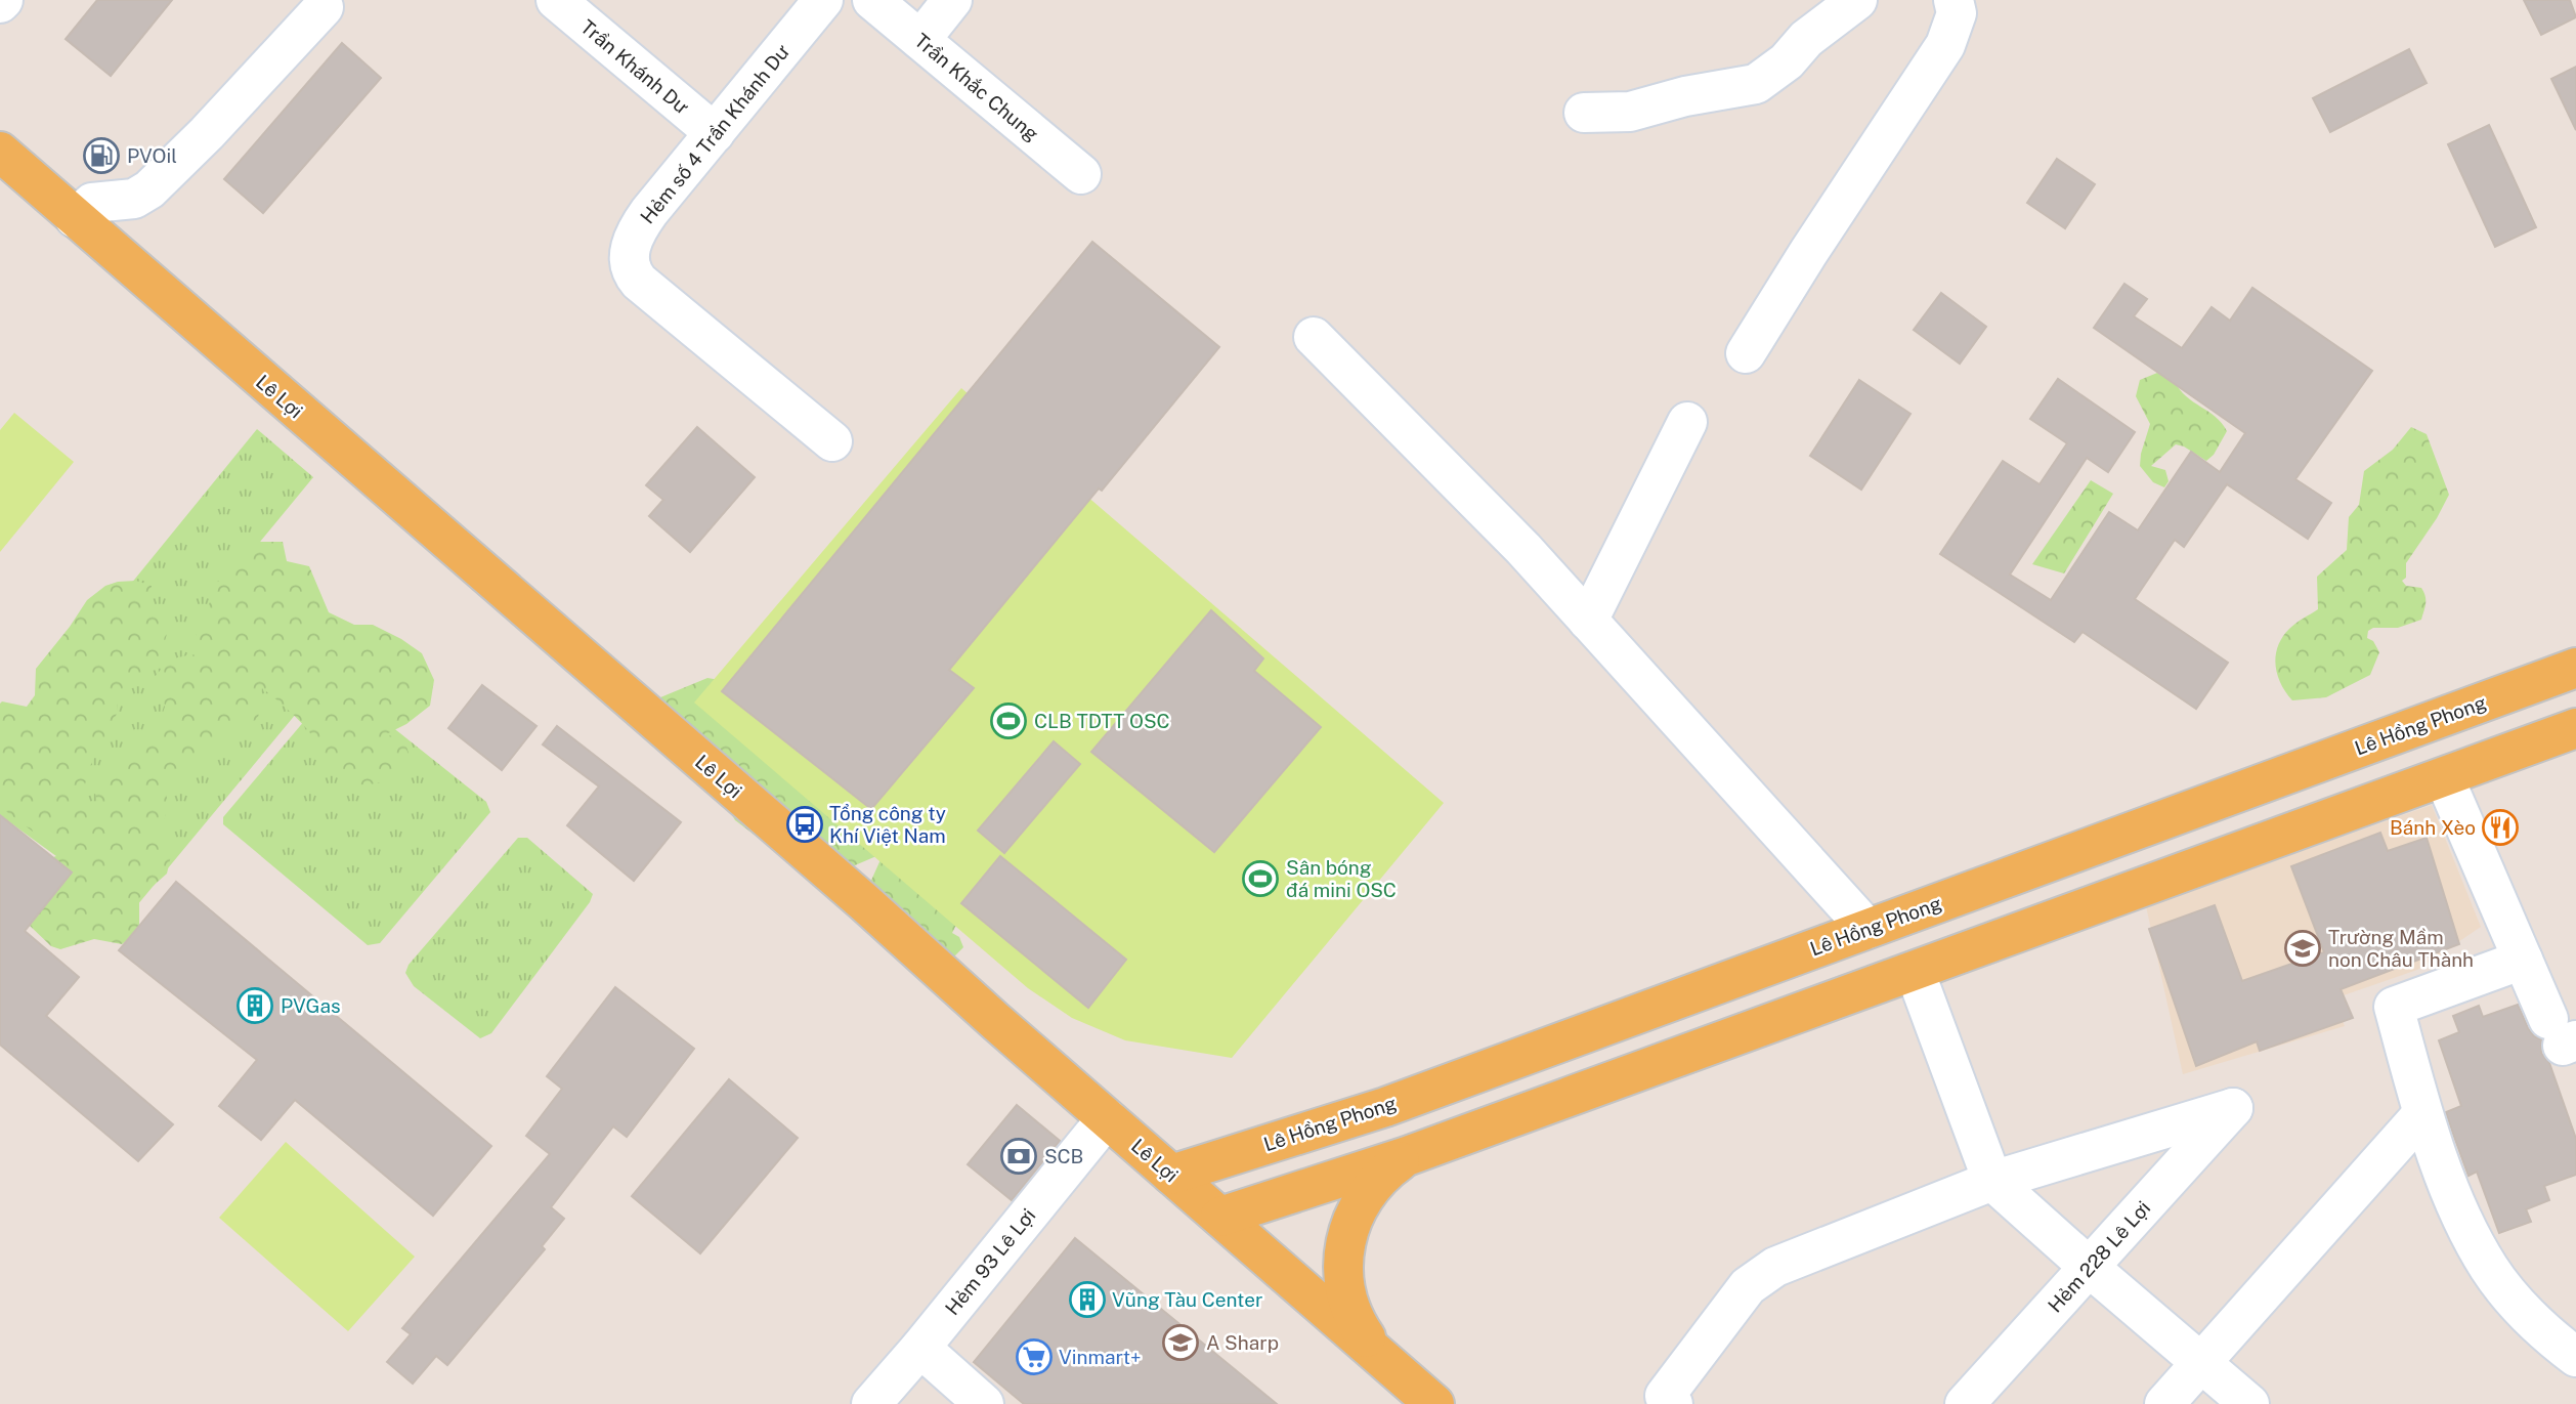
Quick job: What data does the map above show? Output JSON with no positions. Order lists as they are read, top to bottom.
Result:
{
  "streets": {
    "main road": ["Lê Lợi", "Lê Hồng Phong"],
    "street": [
      "Trần Khánh Dư",
      "Trần Khắc Chung",
      "Hẻm số 4 Trần Khánh Dư",
      "Hẻm 228 Lê Lợi",
      "Hẻm 93 Lê Lợi"
    ]
  },
  "crossings": [
    ["Trần Khánh Dư", "Hẻm số 4 Trần Khánh Dư"],
    ["Lê Lợi", "Lê Hồng Phong"],
    ["Lê Lợi", "Hẻm 93 Lê Lợi"]
  ],
  "places": {
    "fuel station": ["PVOil"],
    "sports": ["CLB TDTT OSC", "Sân bóng đá mini OSC"],
    "bus stop": ["Tổng công ty Khí Việt Nam"],
    "restaurant": ["Bánh Xèo"],
    "school or university": ["Trường Mầm non Châu Thành", "A Sharp"],
    "building": ["PVGas", "Vũng Tàu Center"],
    "bank": ["SCB"],
    "supermarket": ["Vinmart+"]
  }
}
